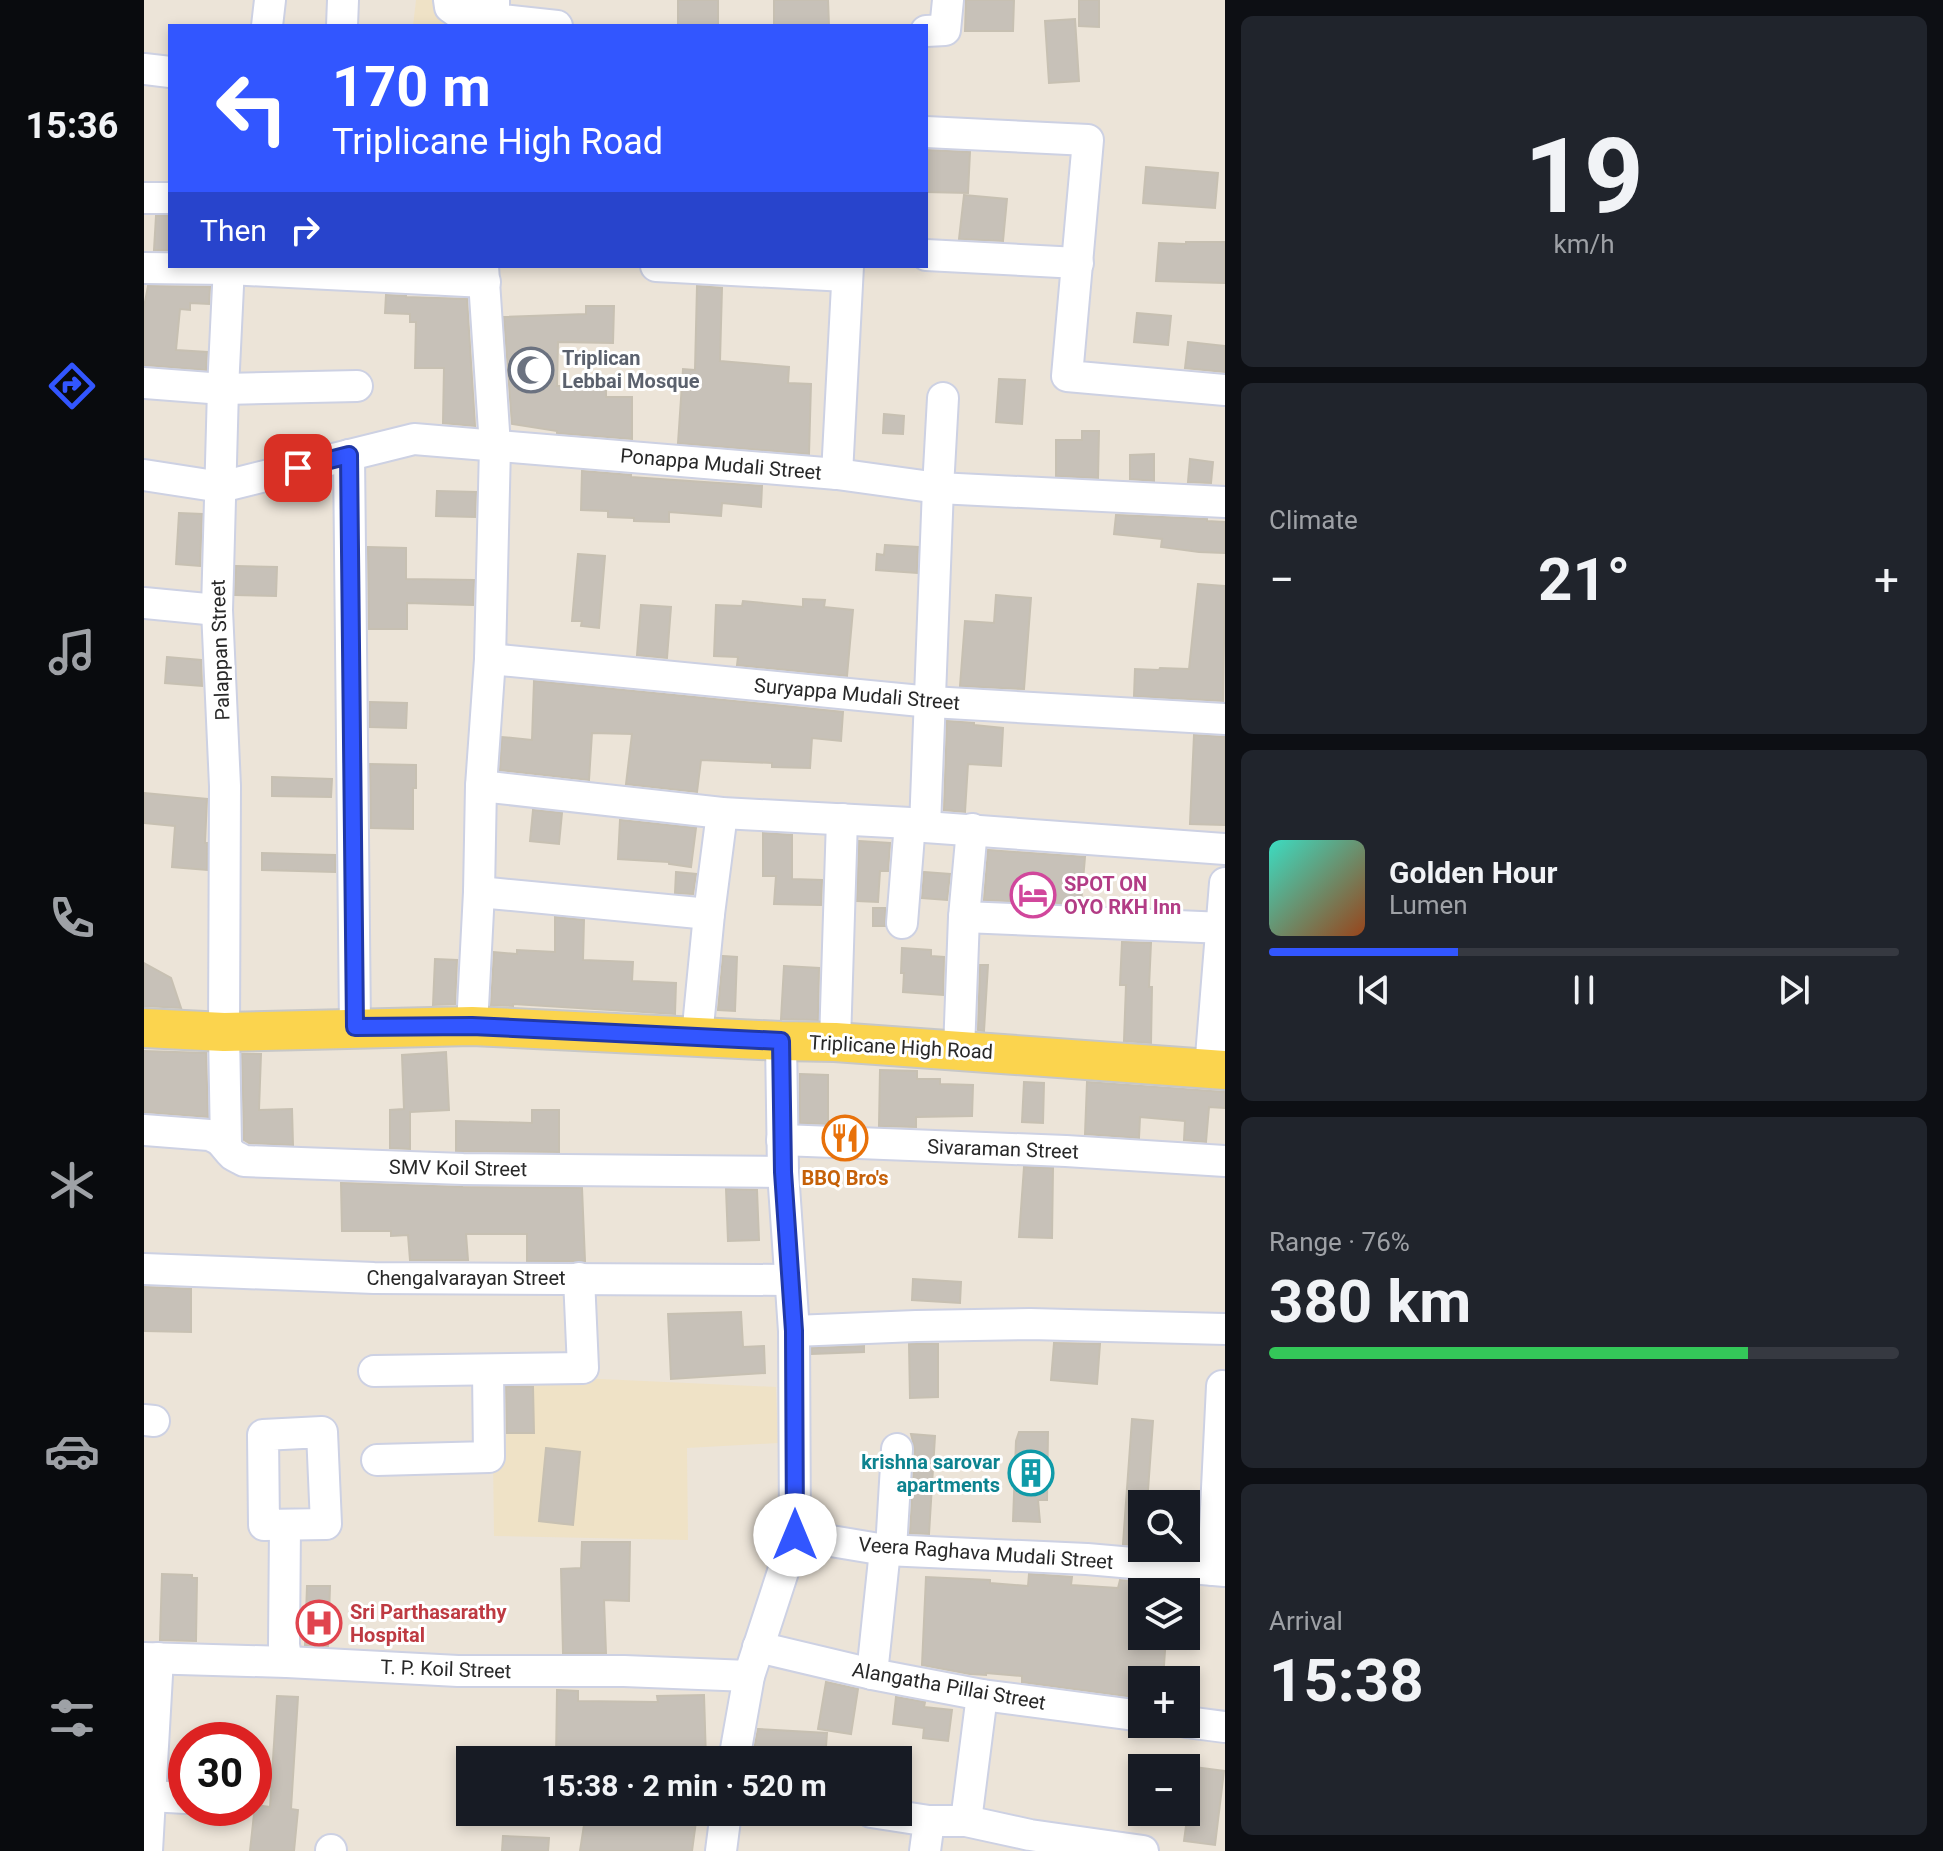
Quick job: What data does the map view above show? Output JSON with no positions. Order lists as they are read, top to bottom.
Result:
{
  "streets": {
    "main road": ["Triplicane High Road"],
    "street": [
      "Ponappa Mudali Street",
      "Palappan Street",
      "Suryappa Mudali Street",
      "Sivaraman Street",
      "SMV Koil Street",
      "Chengalvarayan Street",
      "Veera Raghava Mudali Street",
      "T. P. Koil Street",
      "Alangatha Pillai Street"
    ]
  },
  "crossings": [
    ["Ponappa Mudali Street", "Palappan Street"],
    ["Palappan Street", "Triplicane High Road"],
    ["Palappan Street", "SMV Koil Street"]
  ],
  "places": {
    "mosque": ["Triplican Lebbai Mosque"],
    "hotel": ["SPOT ON OYO RKH Inn"],
    "restaurant": ["BBQ Bro's"],
    "building": ["krishna sarovar apartments"],
    "hospital": ["Sri Parthasarathy Hospital"]
  },
  "page": {
    "tabs": "15:36",
    "tile": [
      ["19", "km/h"],
      "Climate",
      ["Range · 76%", "380 km"],
      ["Arrival", "15:38"]
    ],
    "turn": ["170 m", "Triplicane High Road"],
    "then": "Then",
    "heat": ["−", "21°", "+"],
    "song": ["Golden Hour", "Lumen"],
    "map_buttons": ["+", "−"],
    "limit": "30",
    "trip": "15:38 · 2 min · 520 m"
  }
}
